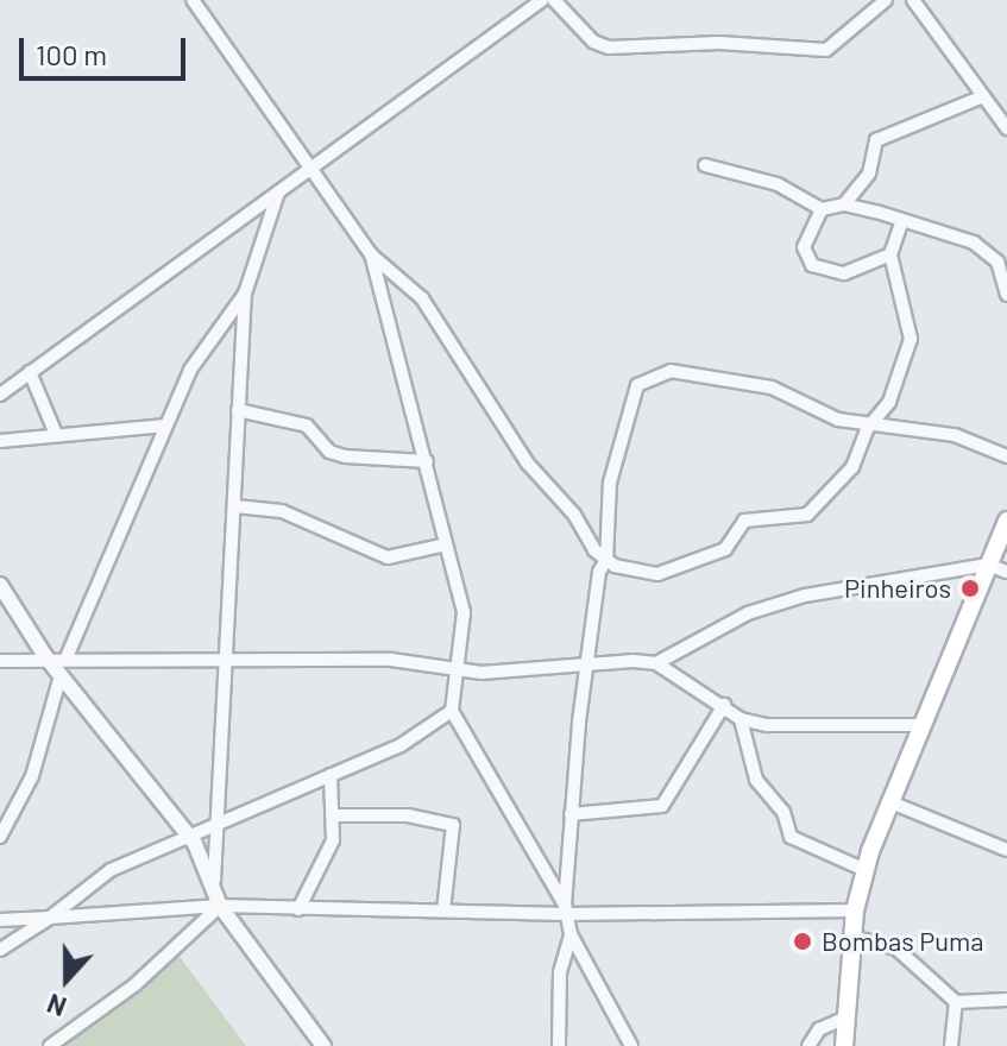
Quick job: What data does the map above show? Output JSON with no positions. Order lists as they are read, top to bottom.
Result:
{
  "places": ["Pinheiros", "Bombas Puma"],
  "scale_bar": "100 m",
  "north": "bottom"
}
